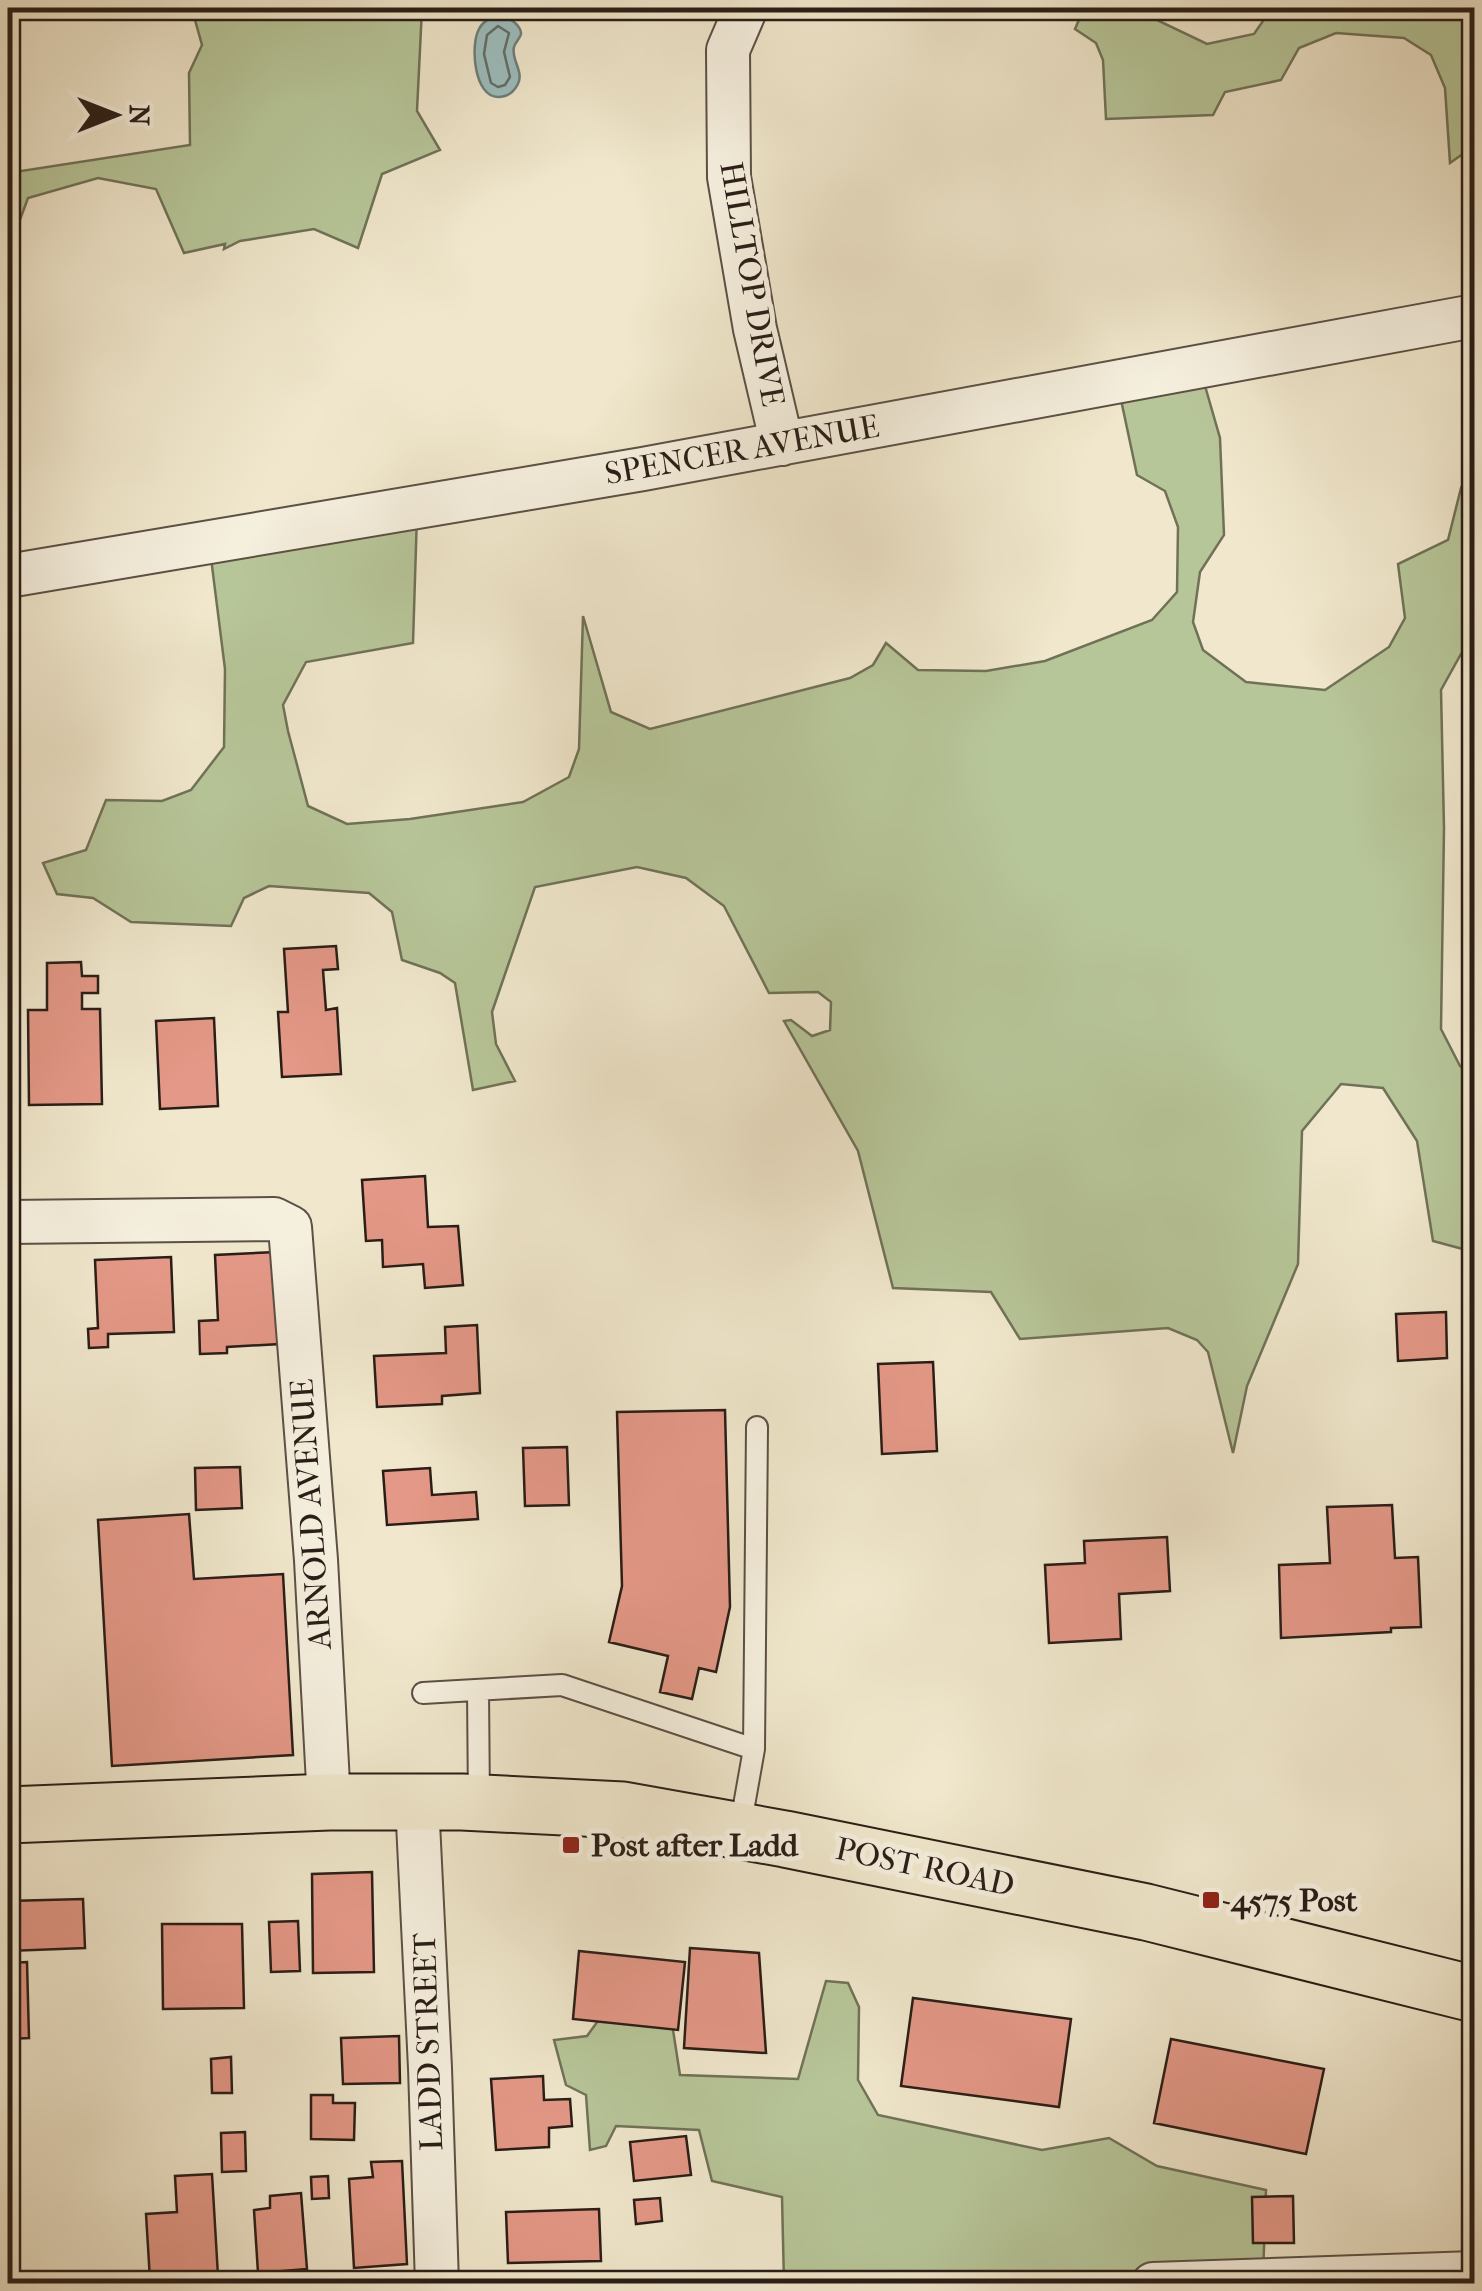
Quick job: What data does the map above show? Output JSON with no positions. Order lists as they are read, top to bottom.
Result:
{
  "streets": {
    "main road": ["POST ROAD"],
    "street": [
      "HILLTOP DRIVE",
      "SPENCER AVENUE",
      "ARNOLD AVENUE",
      "LADD STREET"
    ]
  },
  "crossings": [
    ["HILLTOP DRIVE", "SPENCER AVENUE"],
    ["ARNOLD AVENUE", "POST ROAD"],
    ["POST ROAD", "LADD STREET"]
  ],
  "places": {
    "transit": ["Post after Ladd", "4575 Post"]
  },
  "north": "right"
}
